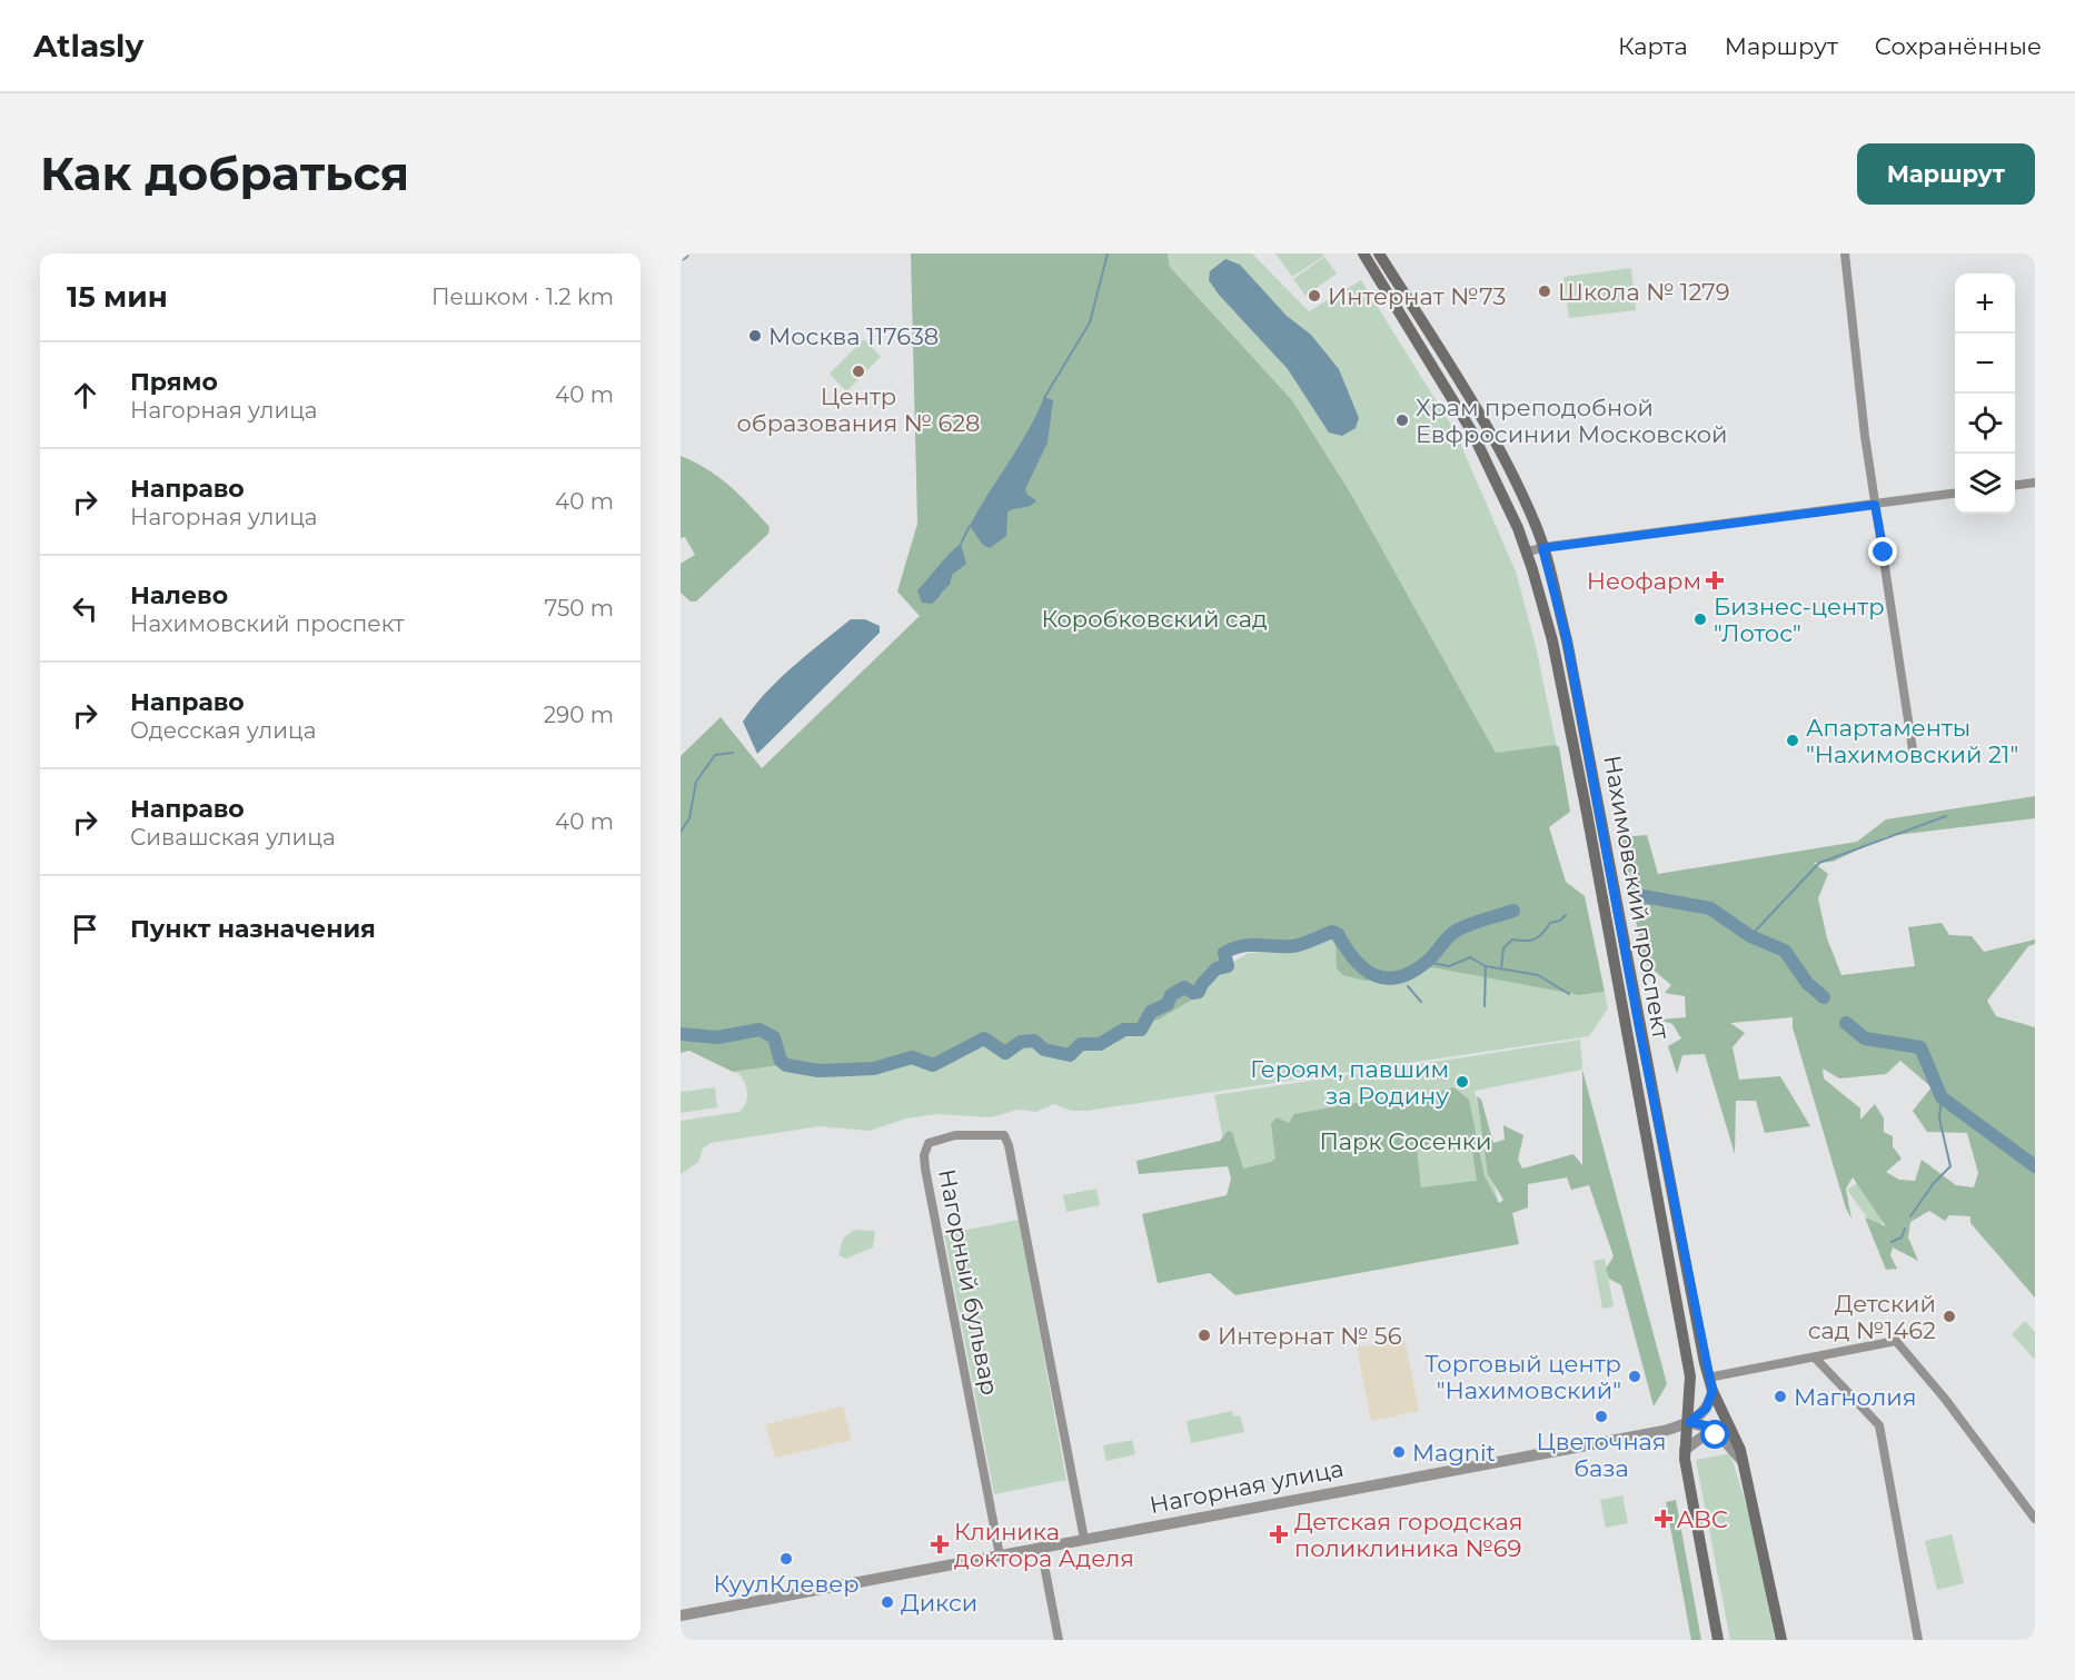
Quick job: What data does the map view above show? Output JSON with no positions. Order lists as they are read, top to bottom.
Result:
{
  "streets": {
    "main road": ["Нахимовский проспект"],
    "street": ["Нагорный бульвар", "Нагорная улица"]
  },
  "crossings": [
    ["Нахимовский проспект", "Нагорная улица"],
    ["Нагорный бульвар", "Нагорная улица"]
  ],
  "parks": ["Коробковский сад", "Парк Сосенки"],
  "places": {
    "other": [
      "Школа № 1279",
      "Интернат №73",
      "Москва 117638",
      "Центр образования № 628",
      "Храм преподобной Евфросинии Московской",
      "Бизнес-центр \"Лотос\"",
      "Апартаменты \"Нахимовский 21\"",
      "Героям, павшим за Родину",
      "Детский сад №1462",
      "Интернат № 56",
      "Торговый центр \"Нахимовский\"",
      "Магнолия",
      "Цветочная база",
      "Magnit",
      "КуулКлевер",
      "Дикси"
    ],
    "health": [
      "Неофарм",
      "ABC",
      "Детская городская поликлиника №69",
      "Клиника доктора Аделя"
    ]
  },
  "page": {
    "header": "Atlasly",
    "nav": ["Карта", "Маршрут", "Сохранённые"],
    "buttons": "Маршрут",
    "title": "Как добраться",
    "heading": ["15 мин", "Пешком · 1.2 km"],
    "map_buttons": ["+", "−"],
    "list": [
      ["Прямо", "Нагорная улица", "40 m"],
      ["Направо", "Нагорная улица", "40 m"],
      ["Налево", "Нахимовский проспект", "750 m"],
      ["Направо", "Одесская улица", "290 m"],
      ["Направо", "Сивашская улица", "40 m"],
      "Пункт назначения"
    ]
  }
}
